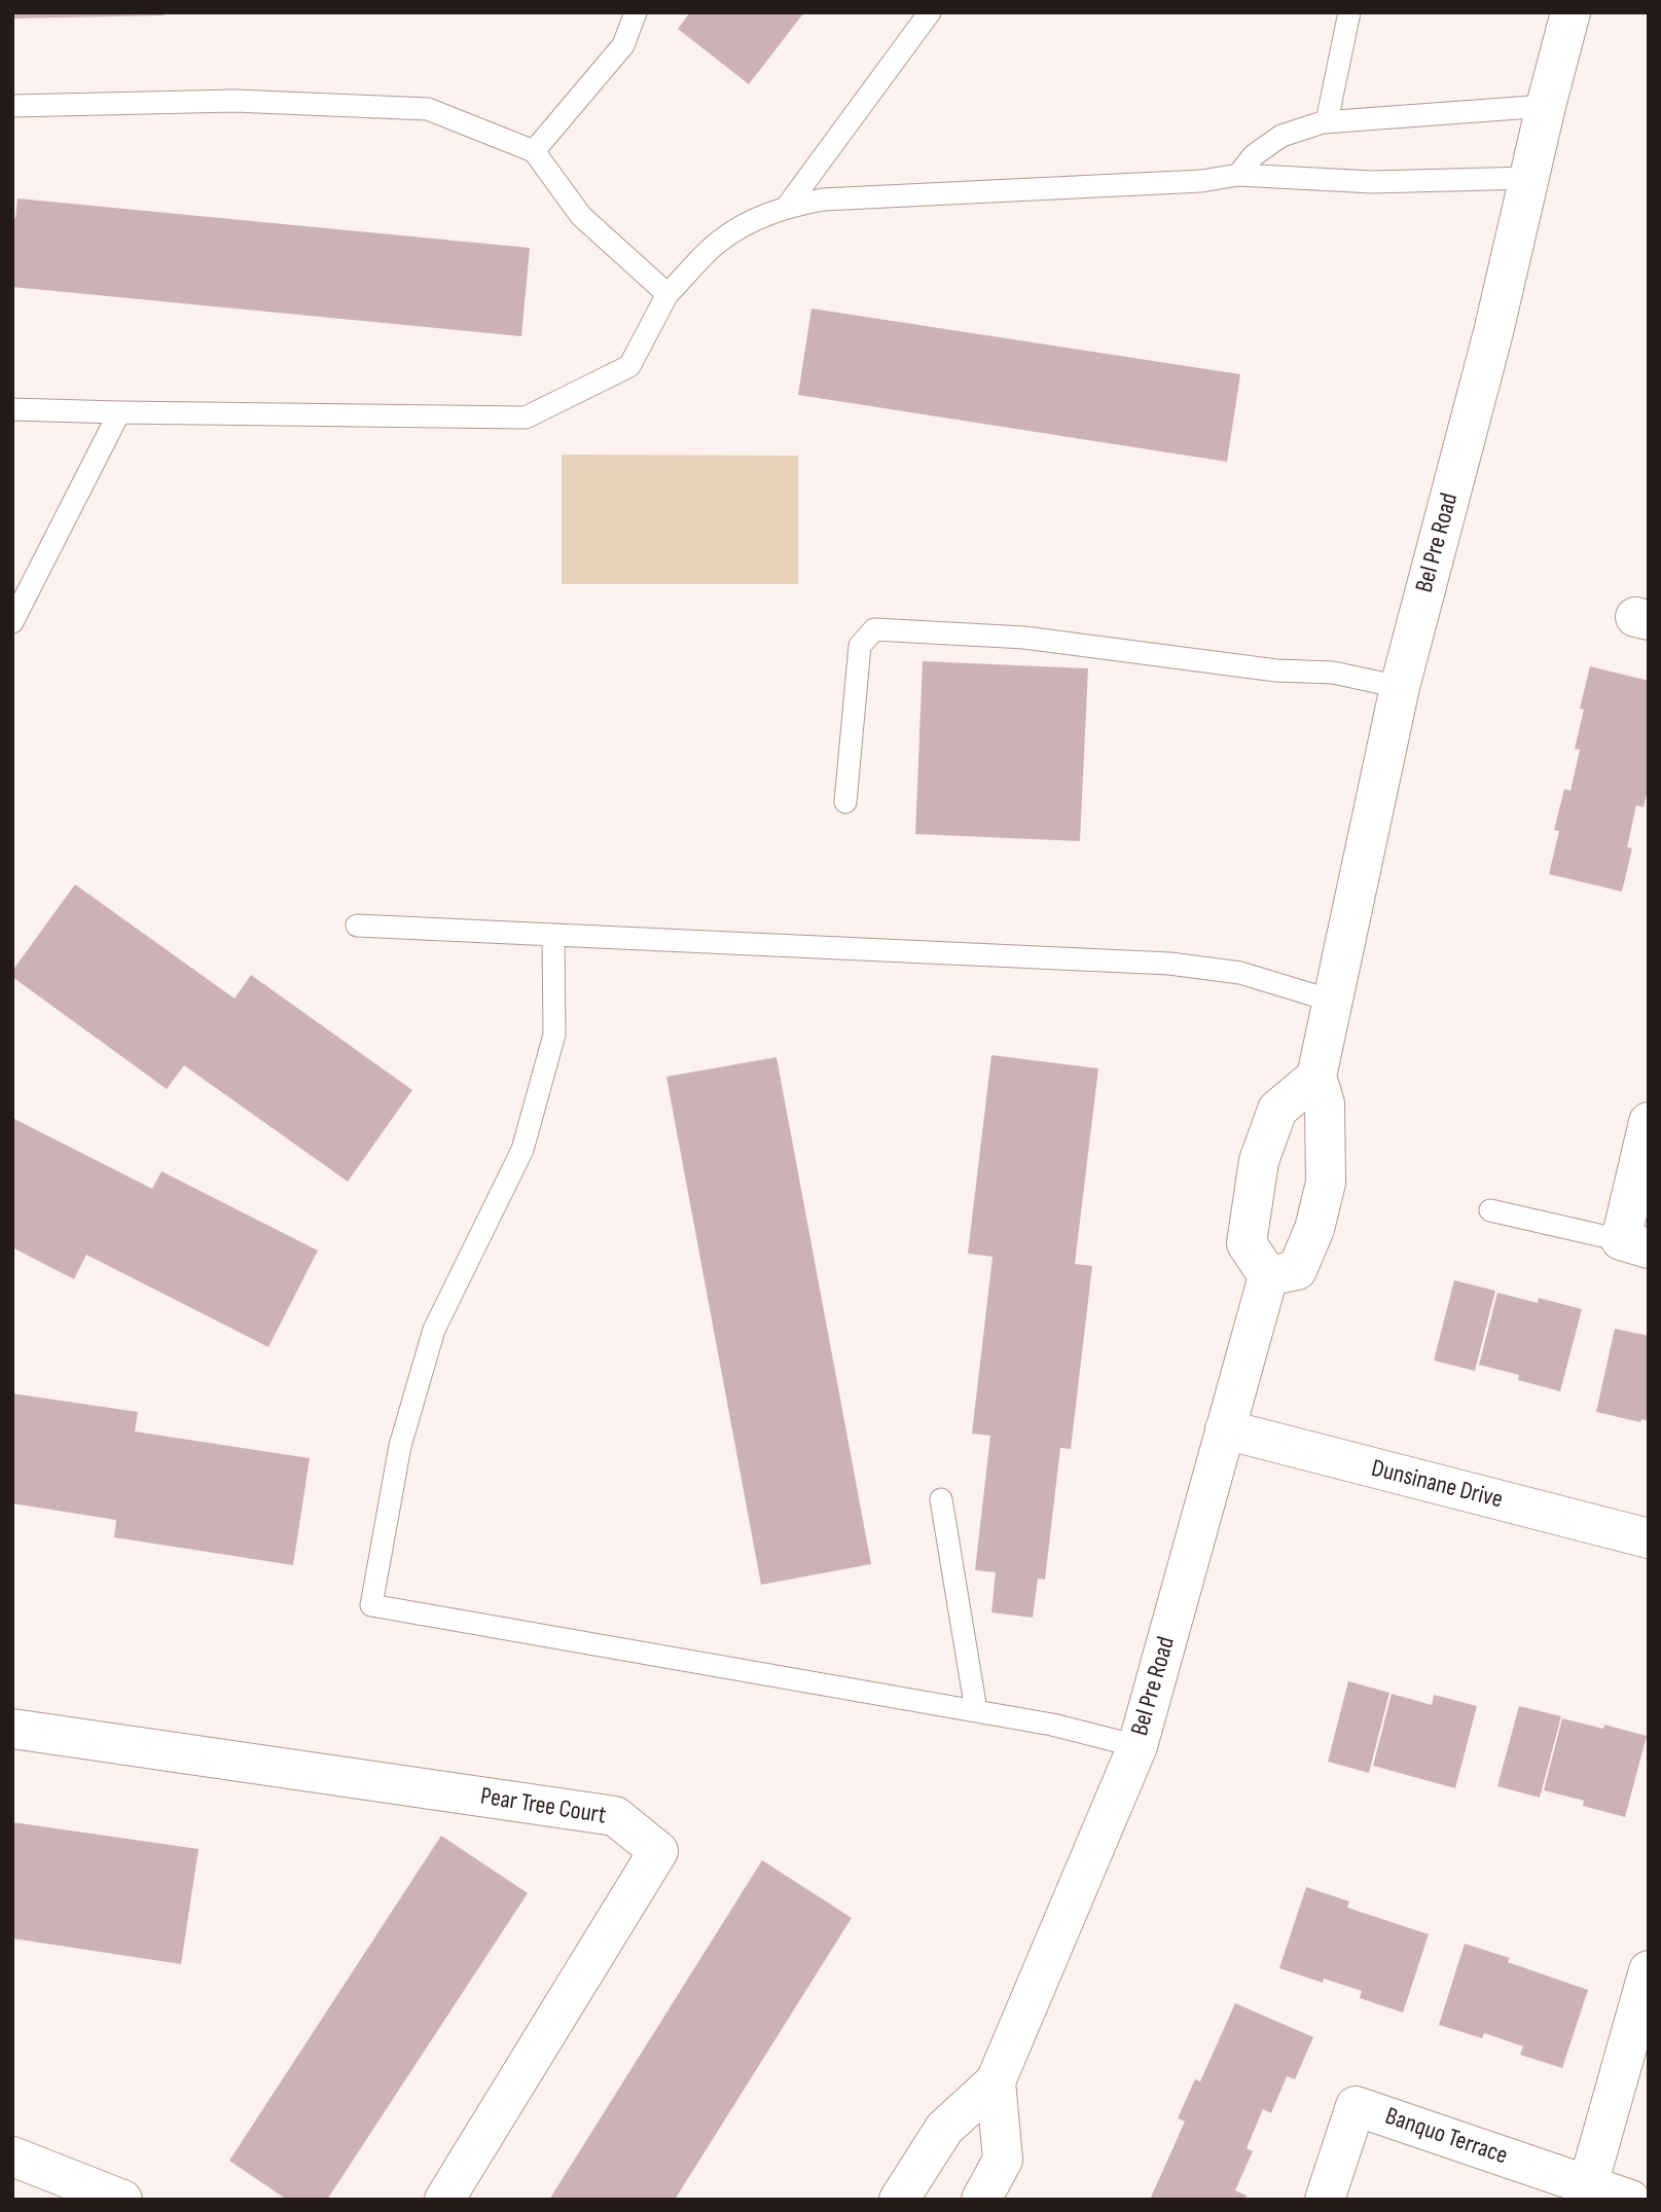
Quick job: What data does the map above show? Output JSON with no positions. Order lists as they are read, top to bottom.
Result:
{
  "streets": {
    "main road": [
      "Bel Pre Road",
      "Dunsinane Drive",
      "Pear Tree Court",
      "Banquo Terrace"
    ]
  },
  "crossings": [
    ["Bel Pre Road", "Dunsinane Drive"]
  ]
}
